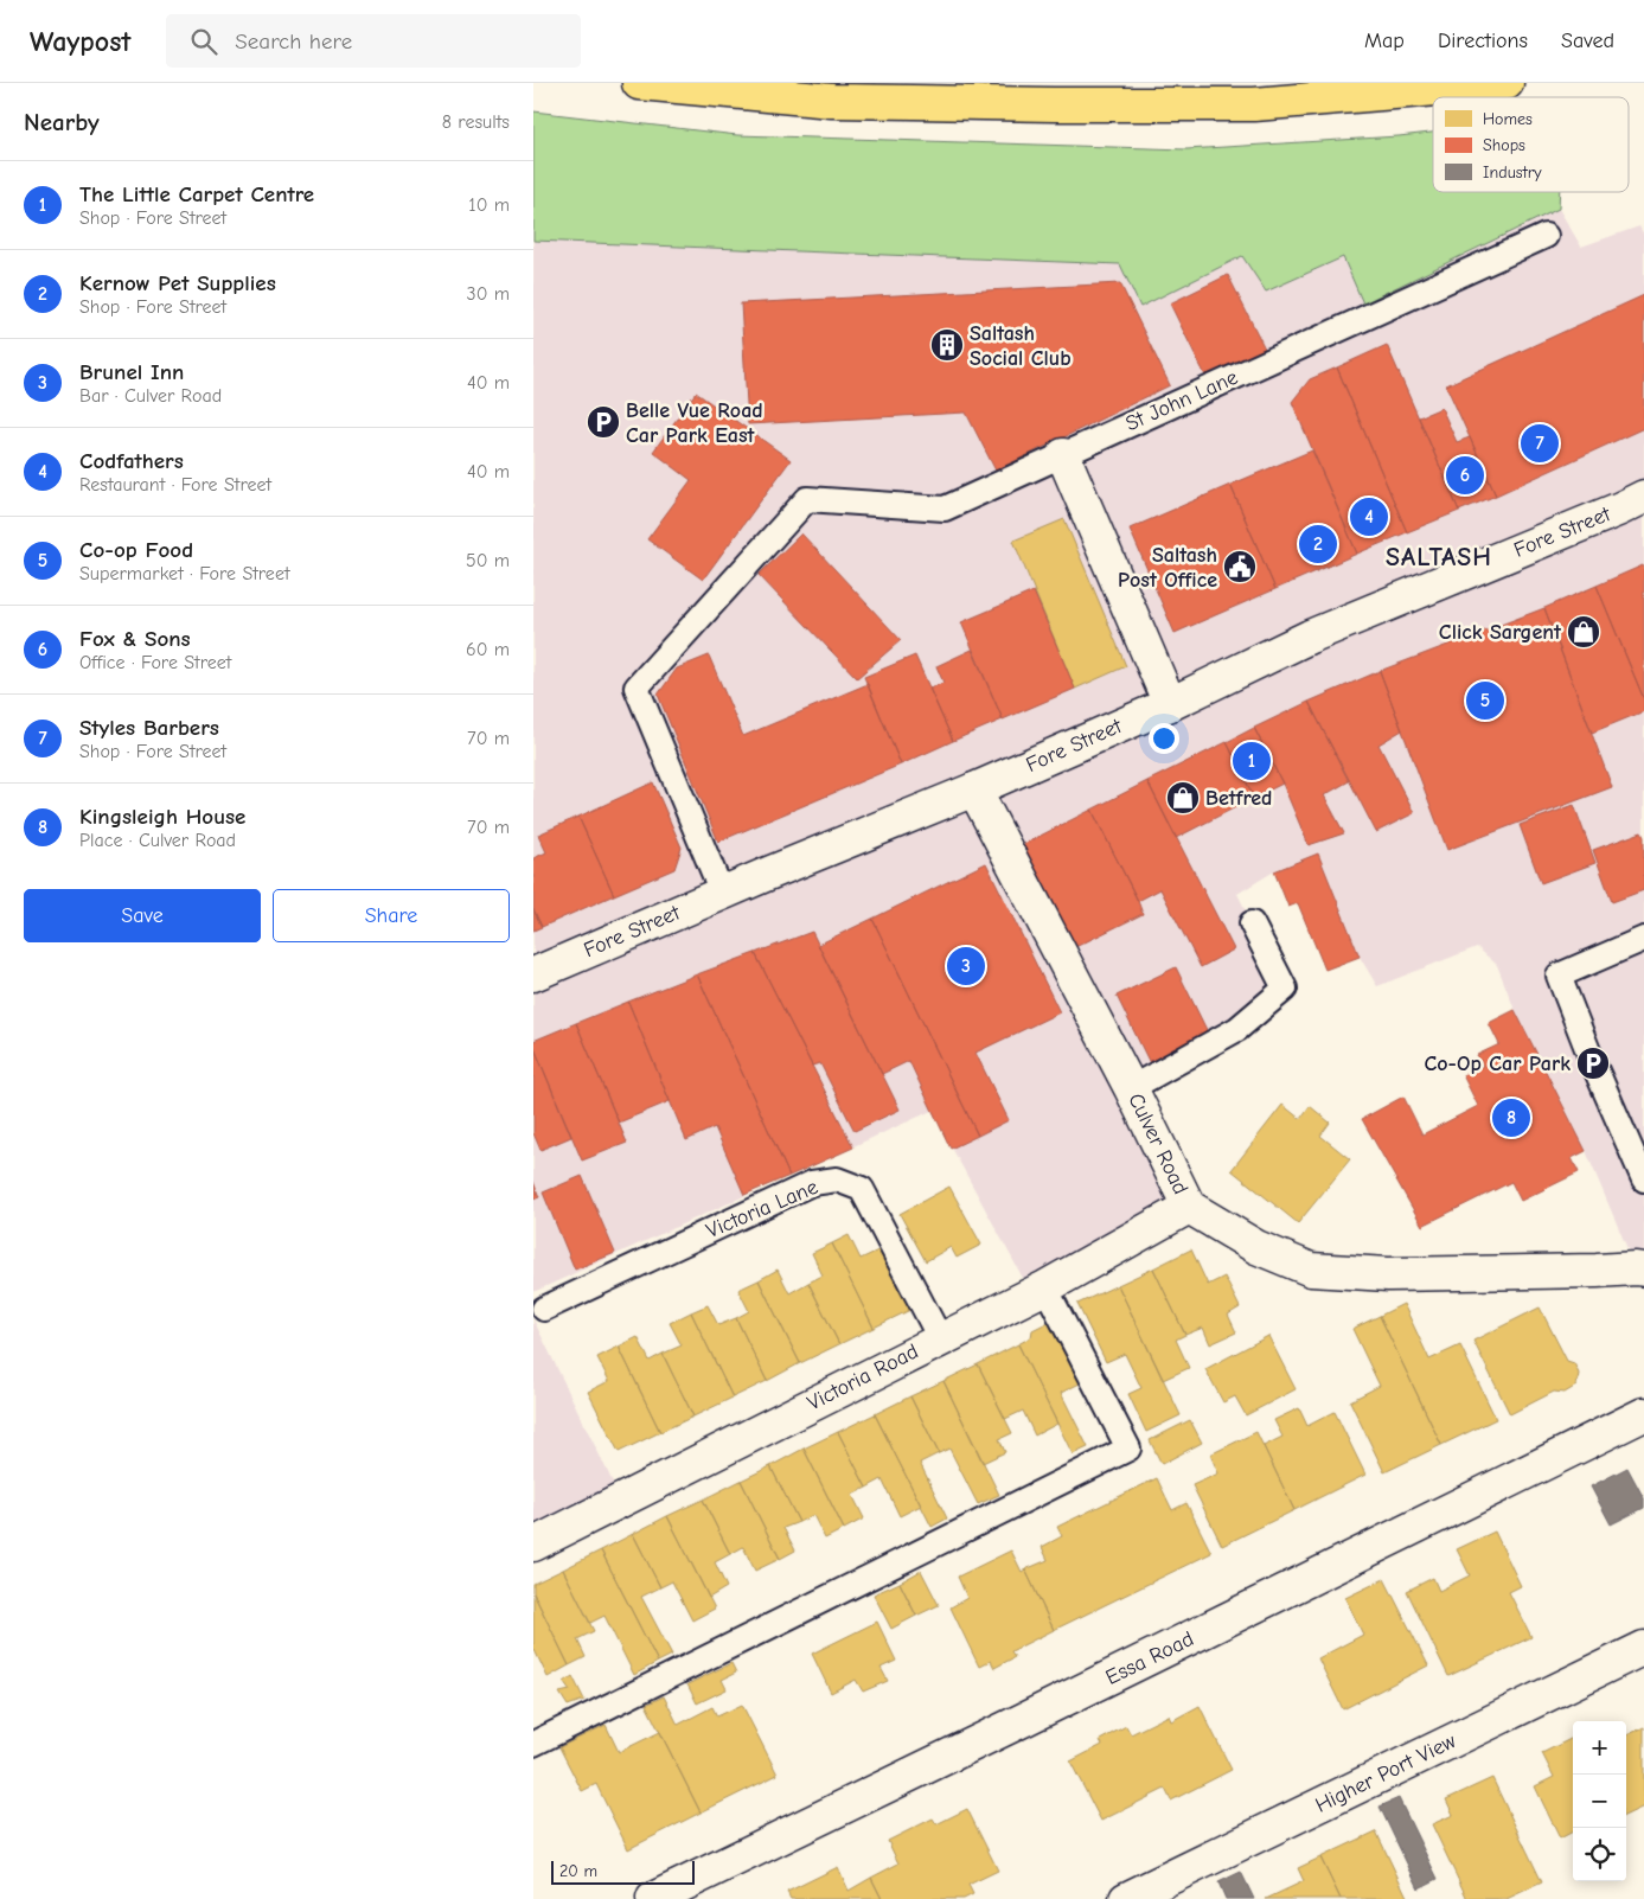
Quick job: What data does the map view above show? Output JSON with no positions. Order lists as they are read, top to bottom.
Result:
{
  "streets": {
    "street": [
      "Fore Street",
      "Culver Road",
      "Victoria Road",
      "Essa Road",
      "Higher Port View"
    ],
    "lane": ["St John Lane", "Victoria Lane"]
  },
  "crossings": [
    ["St John Lane", "Fore Street"],
    ["Fore Street", "Culver Road"],
    ["Culver Road", "Victoria Road"],
    ["Victoria Lane", "Victoria Road"]
  ],
  "districts": ["SALTASH"],
  "places": {
    "building": ["Saltash Social Club"],
    "parking": ["Belle Vue Road Car Park East", "Co-Op Car Park"],
    "public building": ["Saltash Post Office"],
    "shop": ["Click Sargent", "Betfred"]
  },
  "legend": ["Homes", "Shops", "Industry"],
  "scale_bar": "20 m",
  "page": {
    "header": "Waypost",
    "search": "Search here",
    "nav": ["Map", "Directions", "Saved"],
    "heading": ["Nearby", "8 results"],
    "list": [
      {
        "mark": "1",
        "name": "The Little Carpet Centre",
        "note": "Shop · Fore Street",
        "value": "10 m"
      },
      {
        "mark": "2",
        "name": "Kernow Pet Supplies",
        "note": "Shop · Fore Street",
        "value": "30 m"
      },
      {
        "mark": "3",
        "name": "Brunel Inn",
        "note": "Bar · Culver Road",
        "value": "40 m"
      },
      {
        "mark": "4",
        "name": "Codfathers",
        "note": "Restaurant · Fore Street",
        "value": "40 m"
      },
      {
        "mark": "5",
        "name": "Co-op Food",
        "note": "Supermarket · Fore Street",
        "value": "50 m"
      },
      {
        "mark": "6",
        "name": "Fox & Sons",
        "note": "Office · Fore Street",
        "value": "60 m"
      },
      {
        "mark": "7",
        "name": "Styles Barbers",
        "note": "Shop · Fore Street",
        "value": "70 m"
      },
      {
        "mark": "8",
        "name": "Kingsleigh House",
        "note": "Place · Culver Road",
        "value": "70 m"
      }
    ],
    "pins": [
      "7",
      "6",
      "4",
      "2",
      "5",
      "1",
      "3",
      "8"
    ],
    "buttons": ["Save", "Share"],
    "map_buttons": ["+", "−"],
    "scale": "20 m"
  }
}
